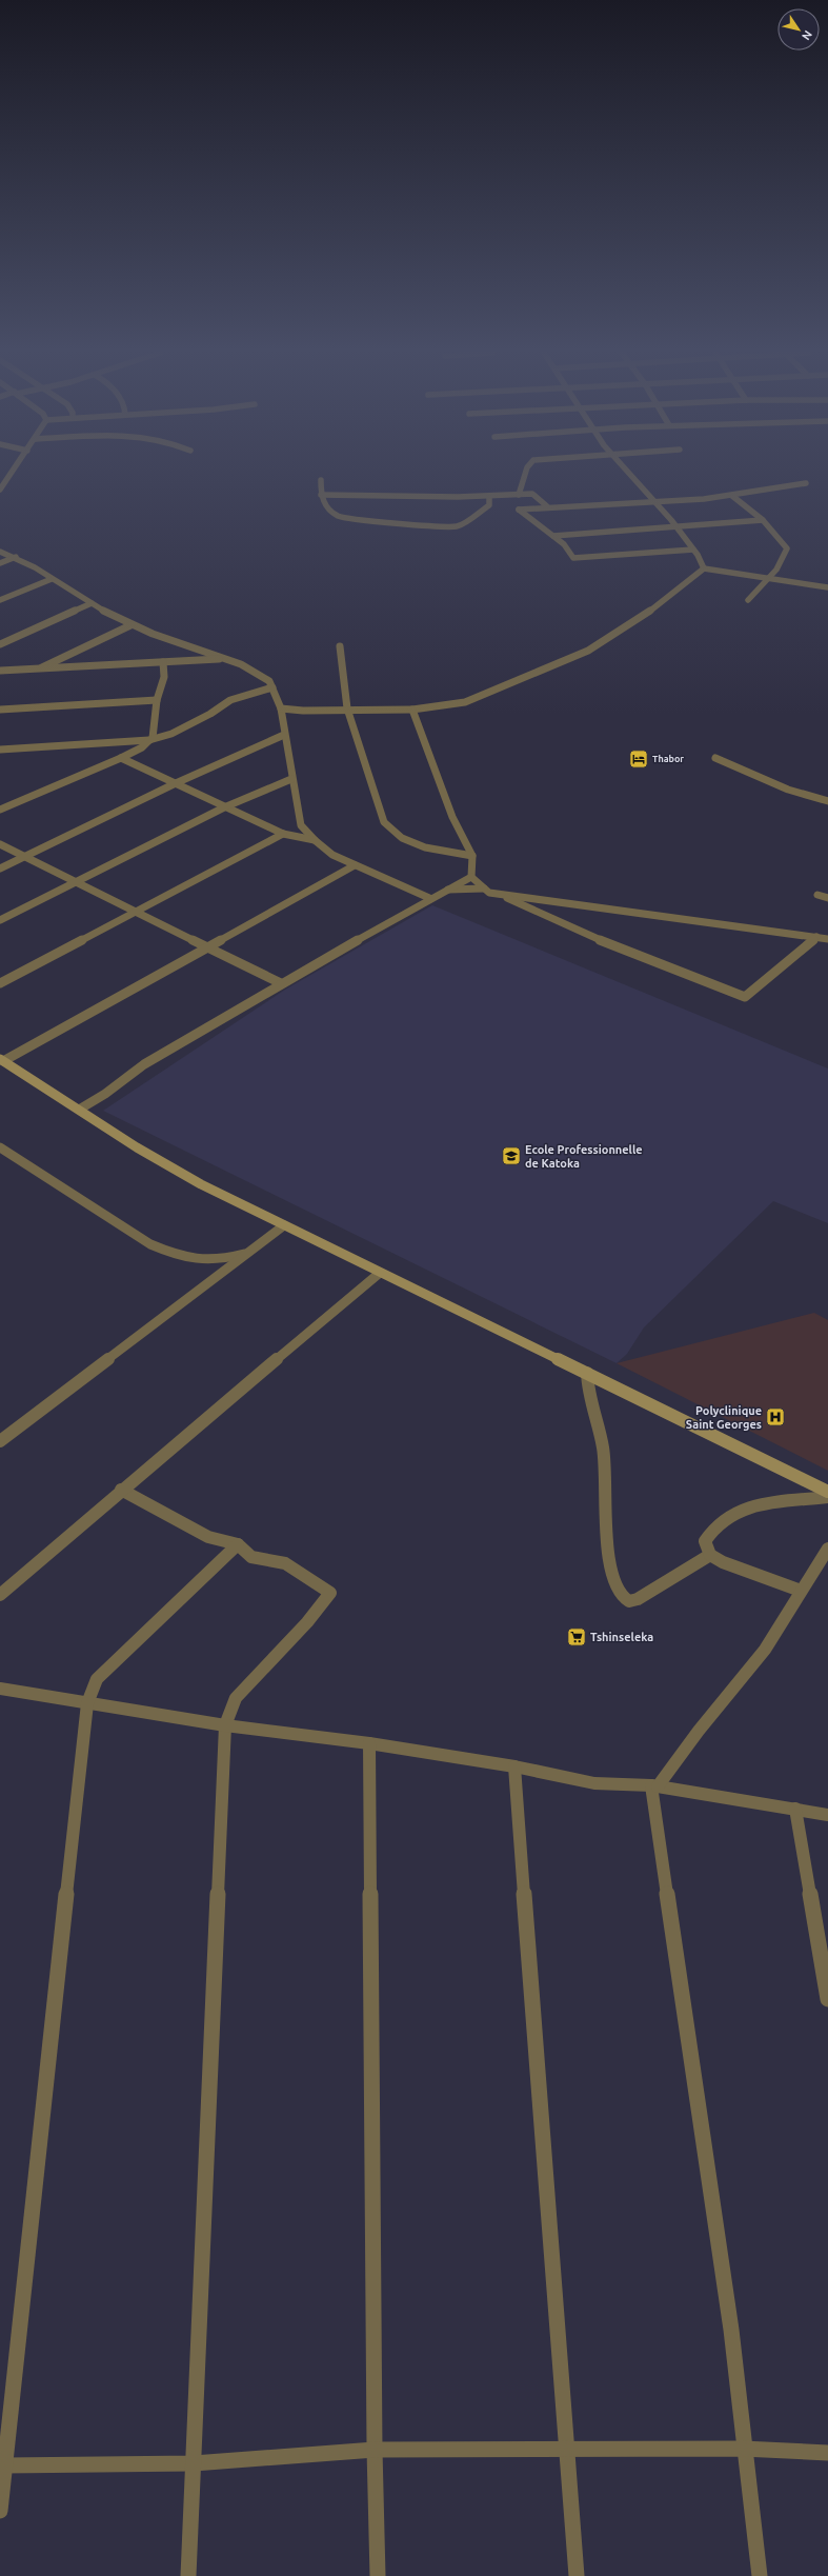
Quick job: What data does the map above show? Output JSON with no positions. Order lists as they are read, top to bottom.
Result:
{
  "places": {
    "hotel": ["Thabor"],
    "school or university": ["Ecole Professionnelle de Katoka"],
    "hospital": ["Polyclinique Saint Georges"],
    "supermarket": ["Tshinseleka"]
  },
  "north": "bottom right"
}
